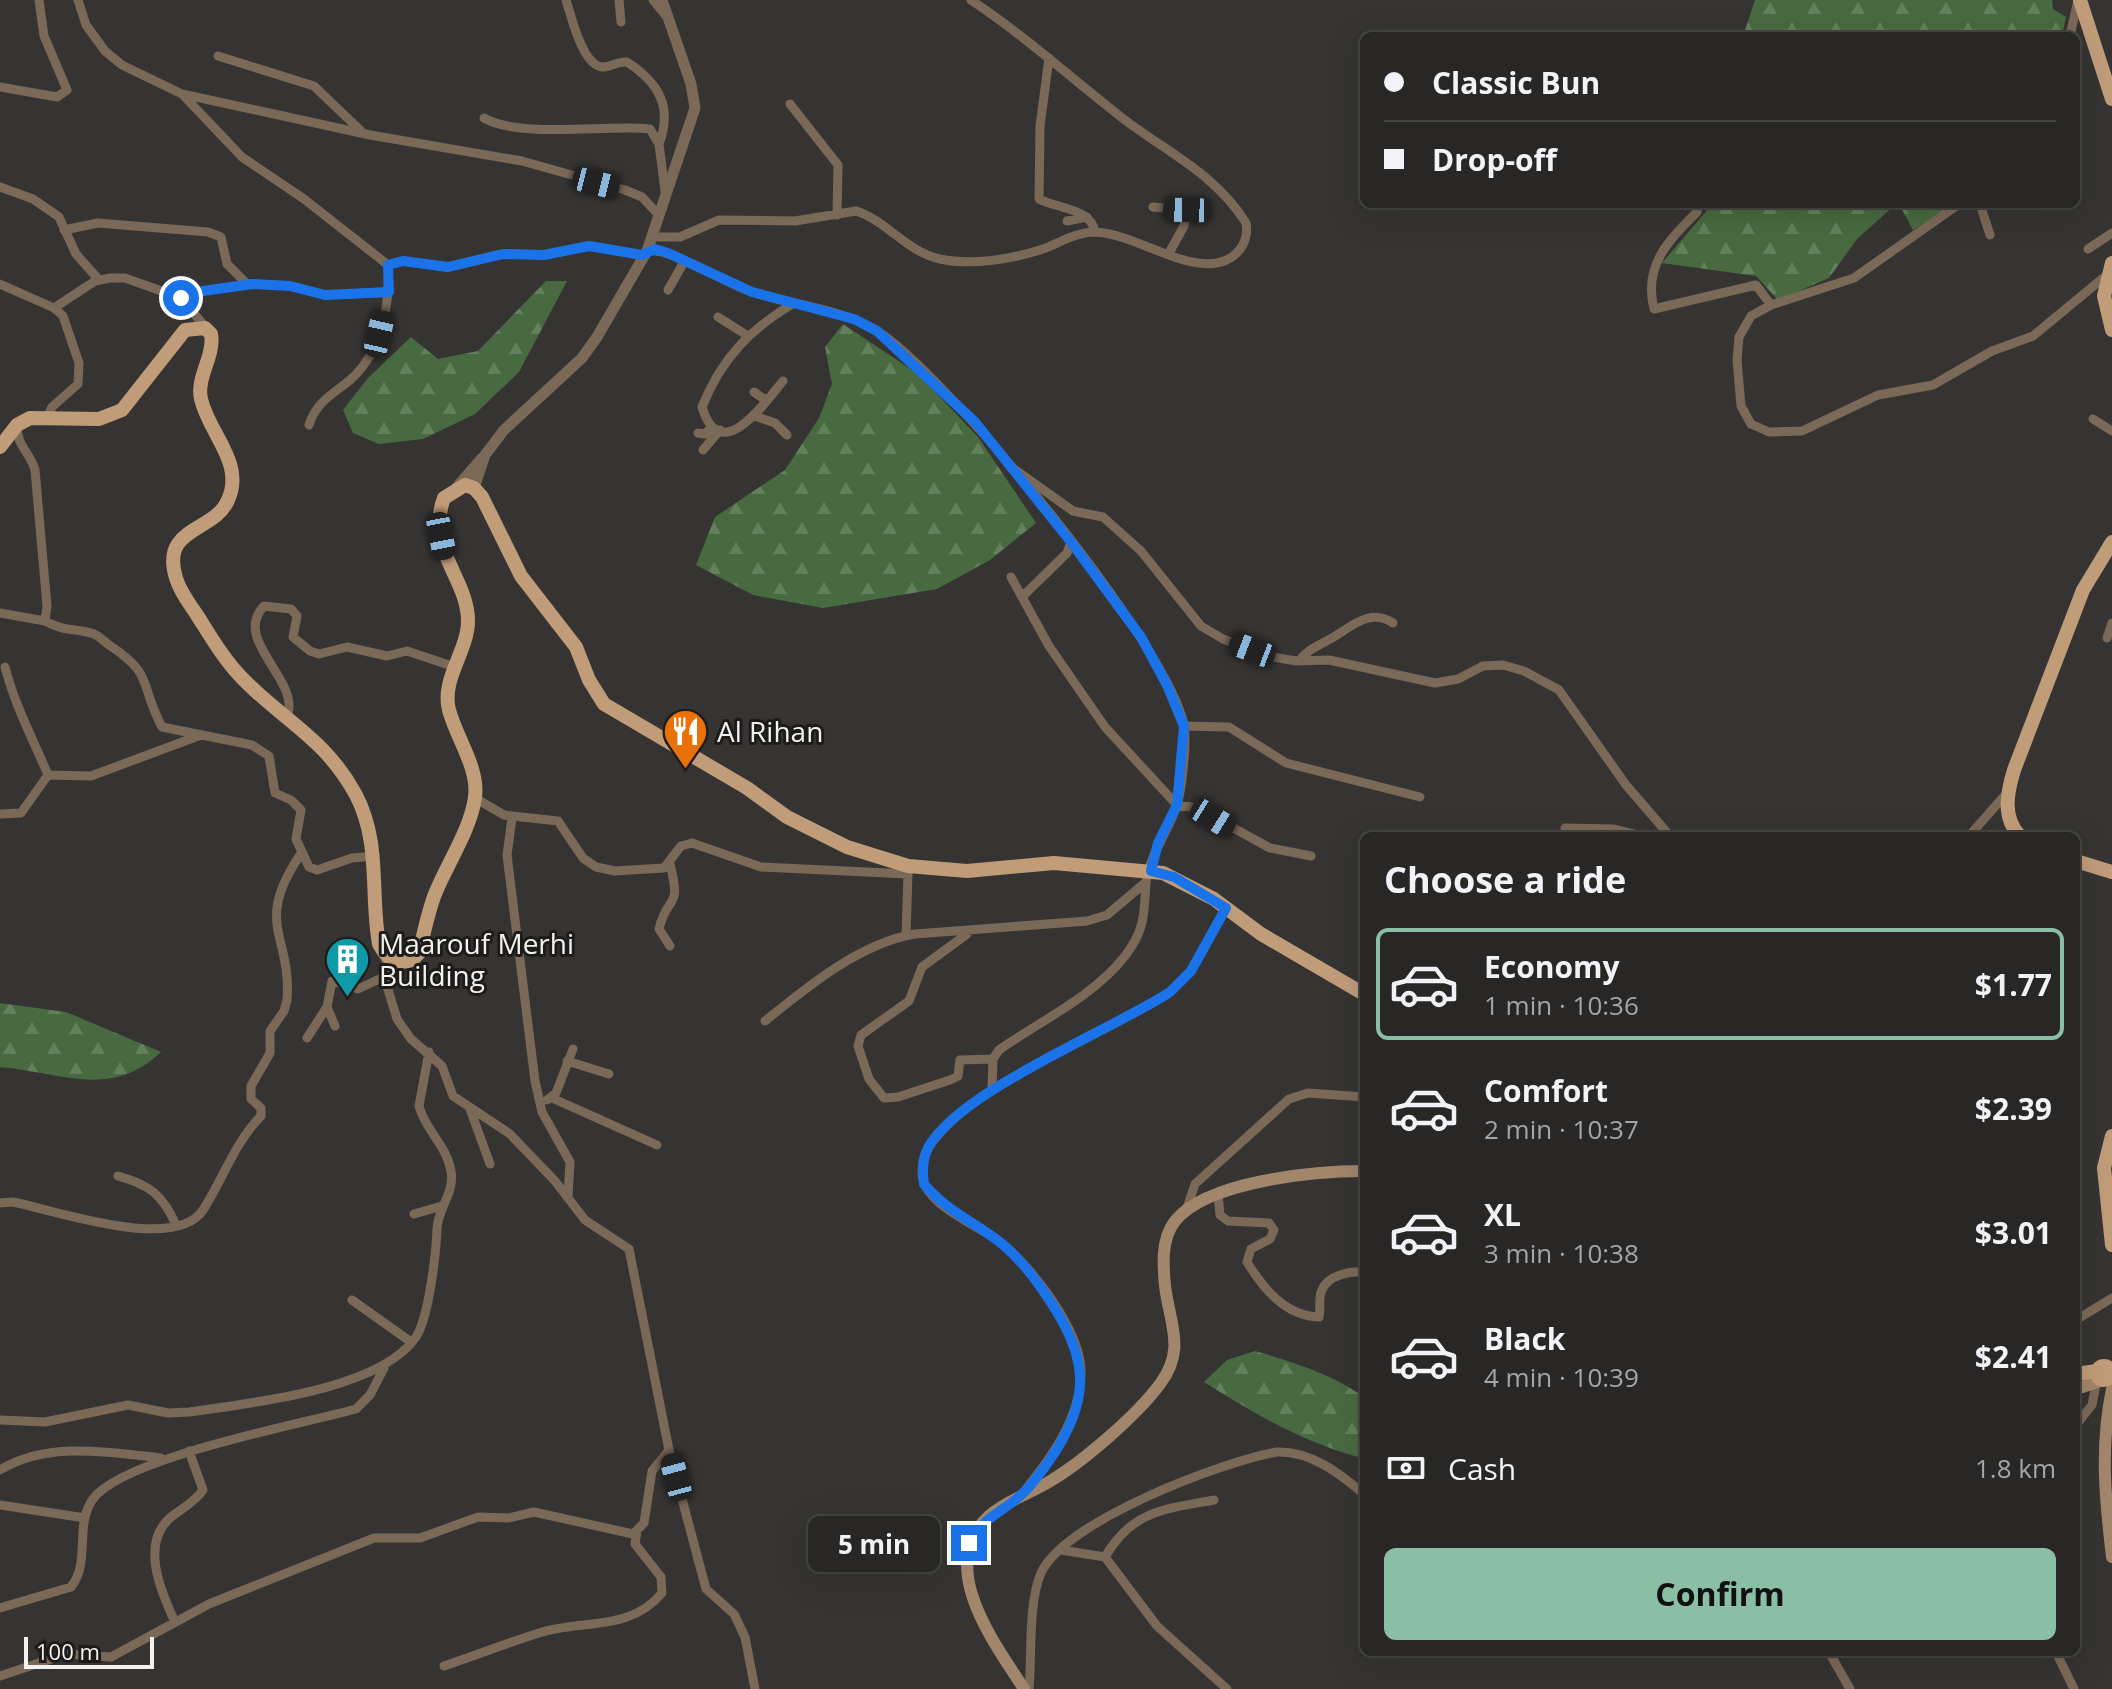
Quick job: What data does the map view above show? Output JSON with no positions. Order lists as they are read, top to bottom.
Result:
{
  "places": {
    "restaurant": ["Al Rihan"],
    "building": ["Maarouf Merhi Building"]
  },
  "scale_bar": "100 m",
  "page": {
    "banner": ["Classic Bun", "Drop-off"],
    "heading": "Choose a ride",
    "list": [
      {
        "name": "Economy",
        "note": "1 min · 10:36",
        "value": "$1.77"
      },
      {
        "name": "Comfort",
        "note": "2 min · 10:37",
        "value": "$2.39"
      },
      {
        "name": "XL",
        "note": "3 min · 10:38",
        "value": "$3.01"
      },
      {
        "name": "Black",
        "note": "4 min · 10:39",
        "value": "$2.41"
      }
    ],
    "pay": ["Cash", "1.8 km"],
    "bubble": "5 min",
    "buttons": "Confirm",
    "scale": "100 m"
  }
}
